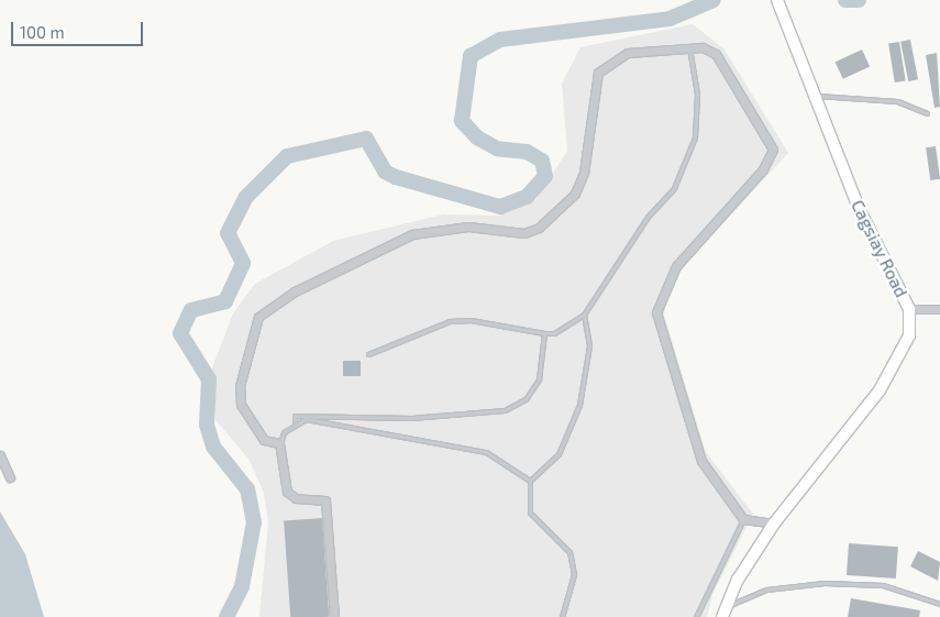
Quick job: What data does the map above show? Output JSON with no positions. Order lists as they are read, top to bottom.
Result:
{
  "streets": {
    "main road": ["Cagsiay Road"]
  },
  "scale_bar": "100 m"
}
